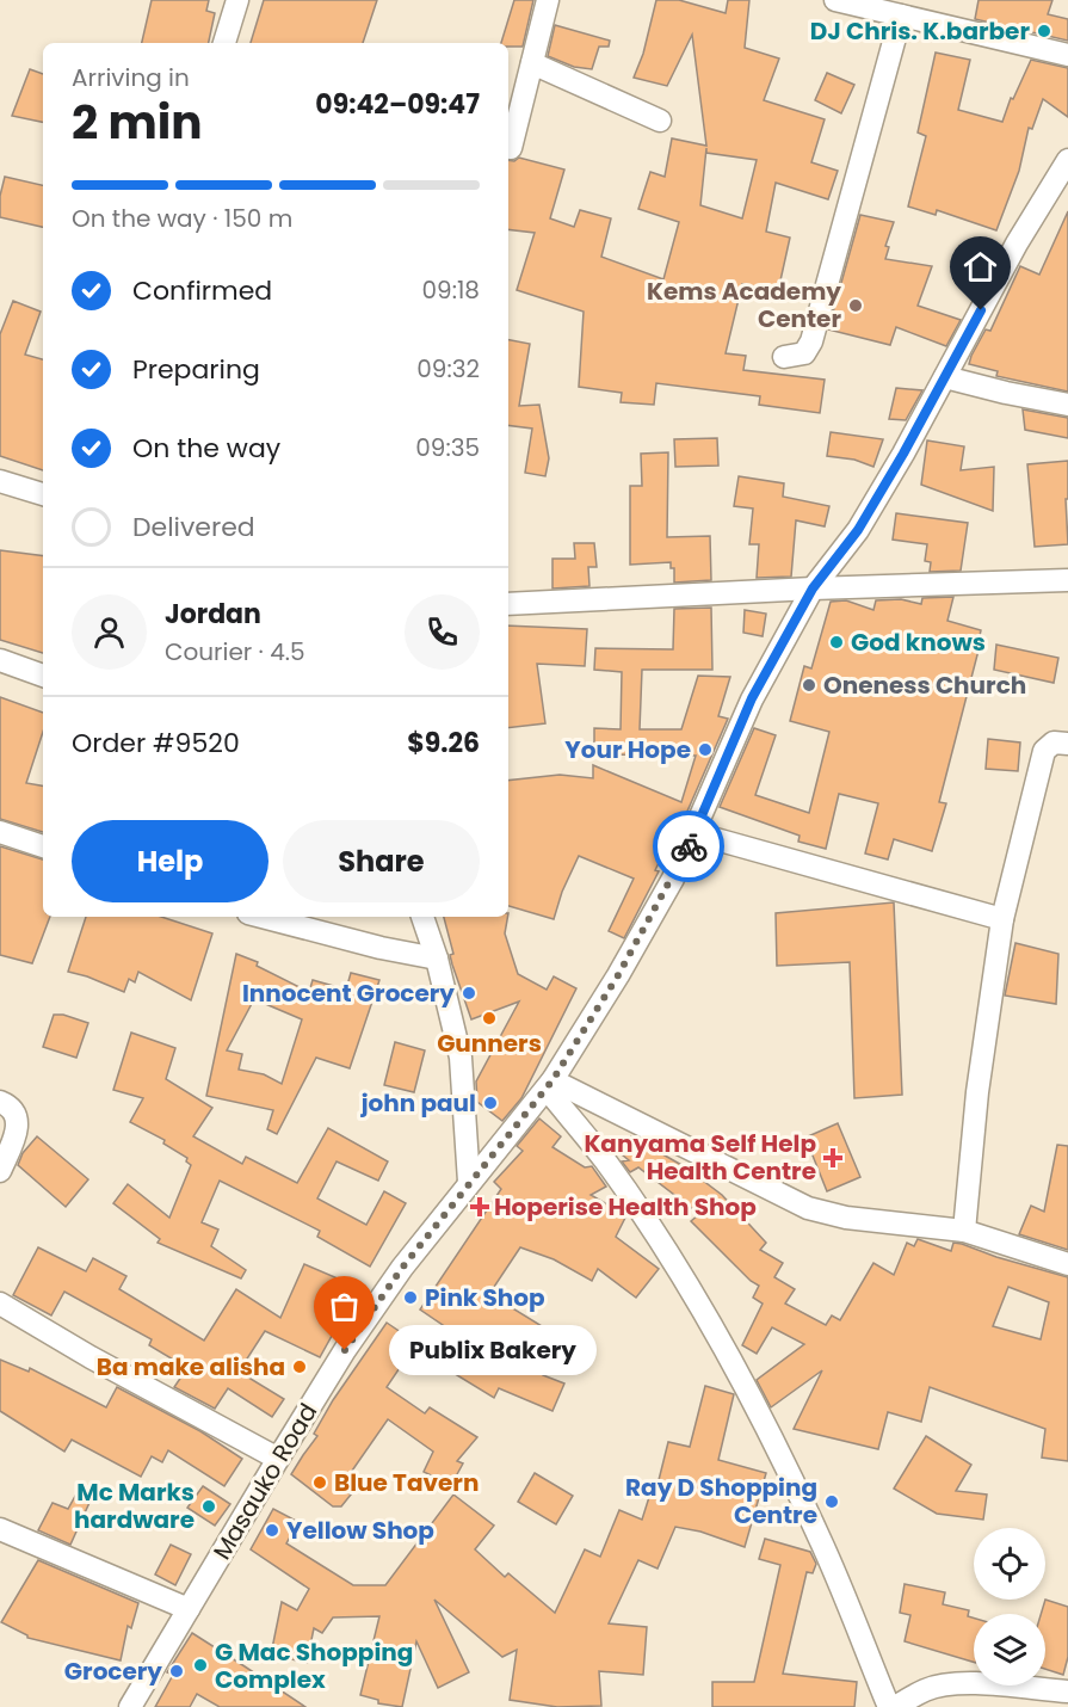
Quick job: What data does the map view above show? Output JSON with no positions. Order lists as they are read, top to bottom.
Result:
{
  "streets": {
    "street": ["Masauko Road"]
  },
  "places": {
    "other": [
      "DJ Chris. K.barber",
      "Kems Academy Center",
      "God knows",
      "Oneness Church",
      "Your Hope",
      "Innocent Grocery",
      "Gunners",
      "john paul",
      "Pink Shop",
      "Publix Bakery",
      "Ba make alisha",
      "Blue Tavern",
      "Ray D Shopping Centre",
      "Mc Marks hardware",
      "Yellow Shop",
      "G Mac Shopping Complex",
      "Grocery"
    ],
    "health": ["Kanyama Self Help Health Centre", "Hoperise Health Shop"]
  },
  "page": {
    "heading": ["2 min", "Arriving in", "09:42–09:47"],
    "panel": [
      "Jordan",
      "Courier · 4.5",
      "Order #9520",
      "$9.26"
    ],
    "bar": "On the way · 150 m",
    "list": [
      ["Confirmed", "09:18"],
      ["Preparing", "09:32"],
      ["On the way", "09:35"],
      "Delivered"
    ],
    "buttons": ["Help", "Share"],
    "bubble": "Publix Bakery"
  }
}
